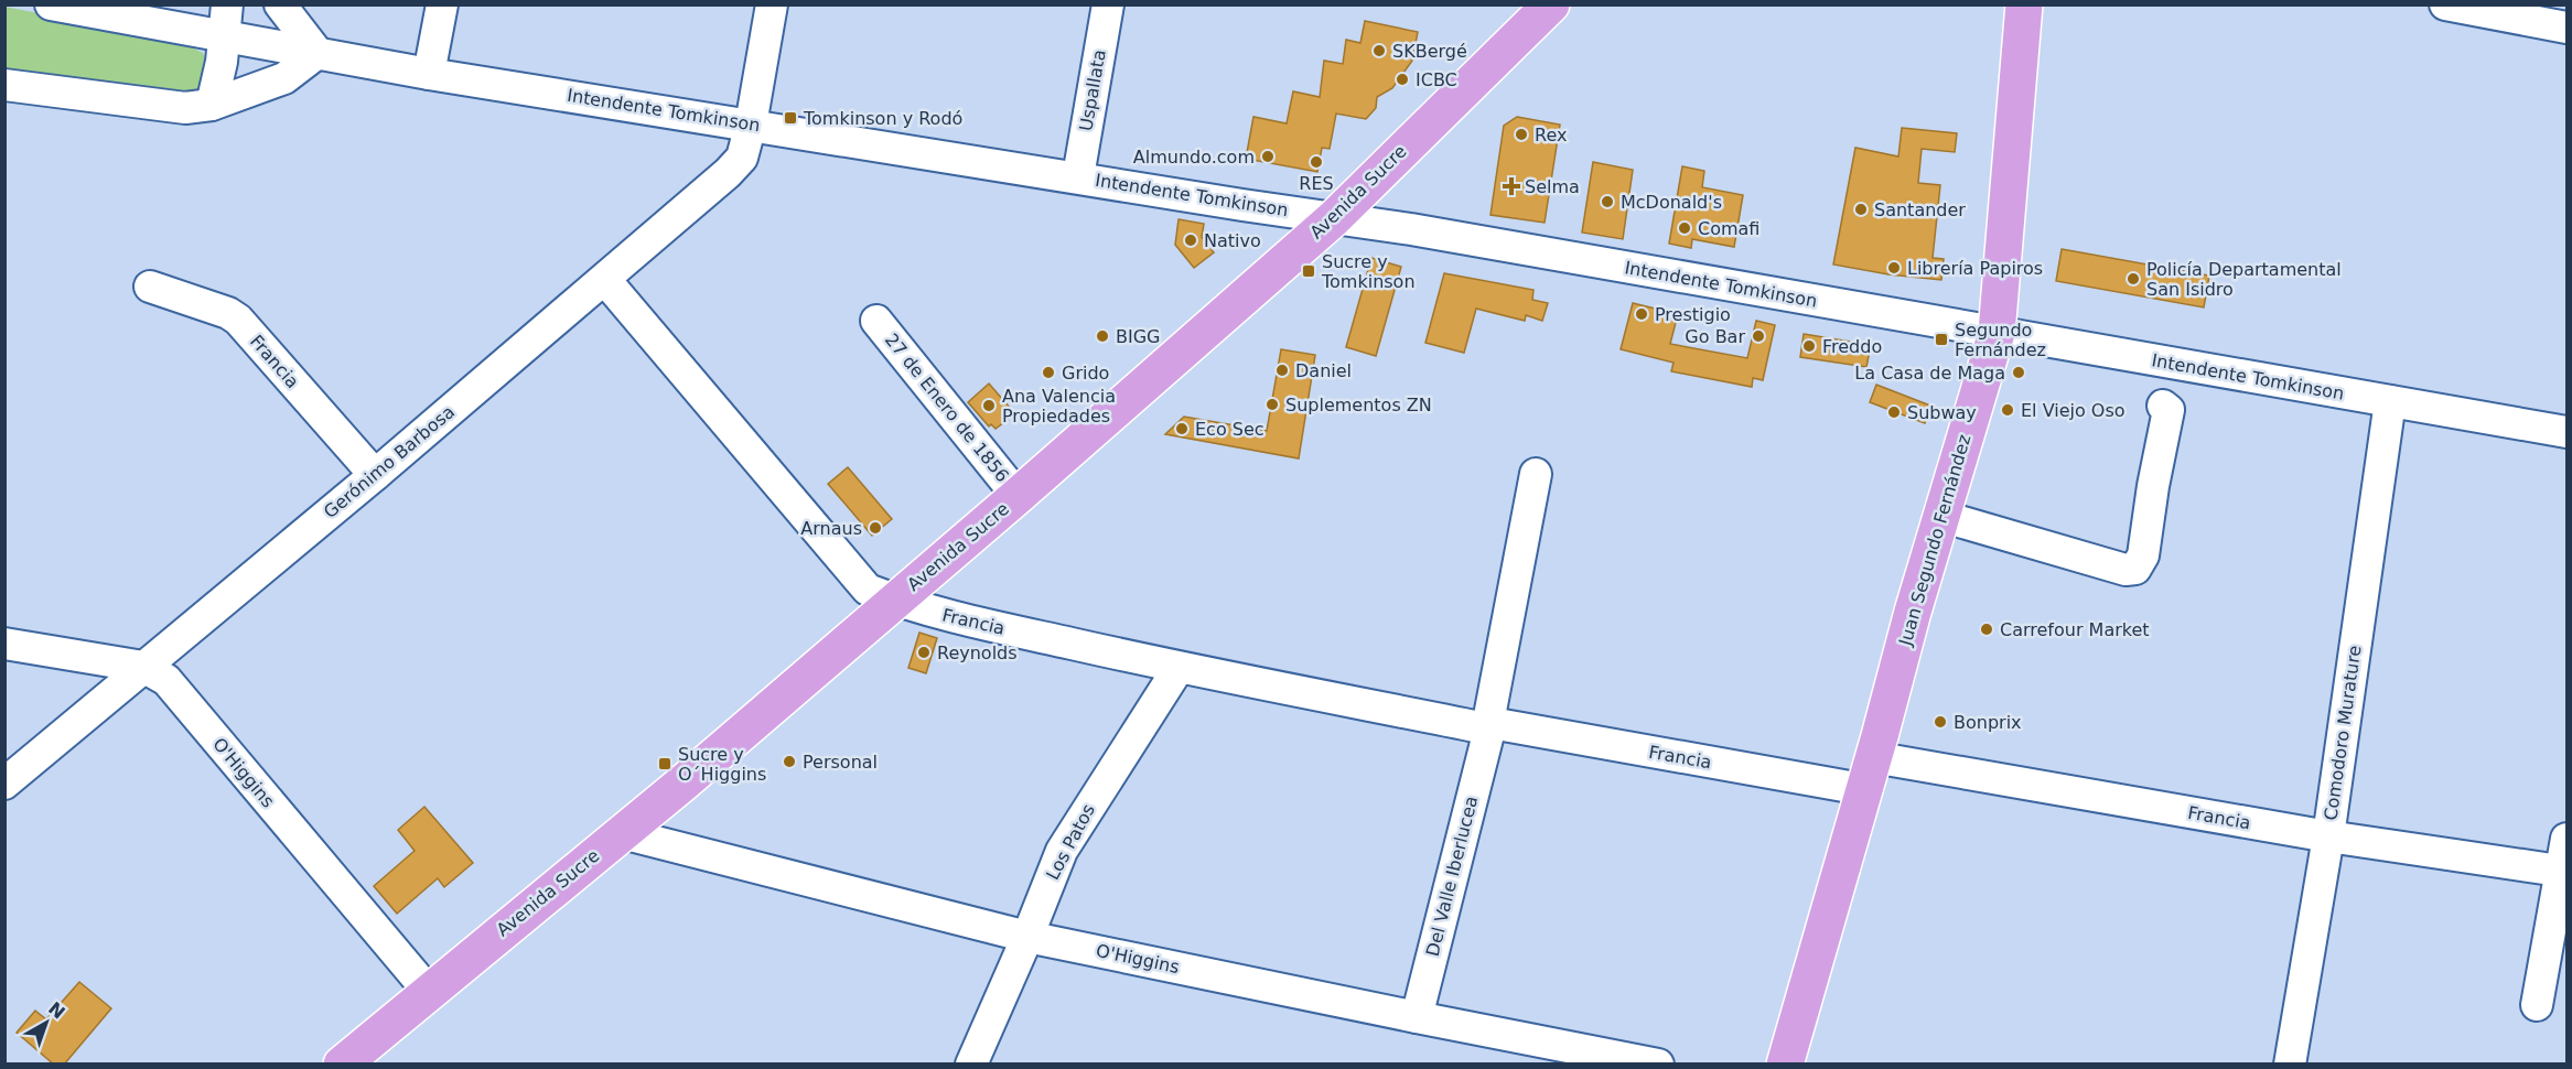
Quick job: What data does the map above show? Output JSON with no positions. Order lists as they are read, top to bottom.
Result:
{
  "streets": {
    "main road": ["Avenida Sucre", "Juan Segundo Fernández"],
    "street": [
      "Uspallata",
      "Intendente Tomkinson",
      "Francia",
      "27 de Enero de 1856",
      "Gerónimo Barbosa",
      "Comodoro Murature",
      "O'Higgins",
      "Los Patos",
      "Del Valle Iberlucea"
    ]
  },
  "crossings": [
    ["Uspallata", "Intendente Tomkinson"],
    ["Intendente Tomkinson", "Avenida Sucre"],
    ["Intendente Tomkinson", "Gerónimo Barbosa"],
    ["Intendente Tomkinson", "Juan Segundo Fernández"],
    ["Intendente Tomkinson", "Comodoro Murature"],
    ["Avenida Sucre", "Francia"],
    ["Avenida Sucre", "27 de Enero de 1856"],
    ["Avenida Sucre", "O'Higgins"],
    ["Francia", "Gerónimo Barbosa"],
    ["Francia", "Juan Segundo Fernández"],
    ["Francia", "Comodoro Murature"],
    ["Francia", "Los Patos"],
    ["Francia", "Del Valle Iberlucea"],
    ["Gerónimo Barbosa", "O'Higgins"],
    ["O'Higgins", "Los Patos"],
    ["O'Higgins", "Del Valle Iberlucea"]
  ],
  "places": {
    "other": [
      "SKBergé",
      "ICBC",
      "Rex",
      "Almundo.com",
      "RES",
      "McDonald's",
      "Santander",
      "Comafi",
      "Nativo",
      "Librería Papiros",
      "Policía Departamental San Isidro",
      "Prestigio",
      "BIGG",
      "Go Bar",
      "Freddo",
      "Daniel",
      "Grido",
      "La Casa de Maga",
      "Suplementos ZN",
      "Ana Valencia Propiedades",
      "El Viejo Oso",
      "Subway",
      "Eco Sec",
      "Arnaus",
      "Carrefour Market",
      "Reynolds",
      "Bonprix",
      "Personal"
    ],
    "transit": [
      "Tomkinson y Rodó",
      "Sucre y Tomkinson",
      "Segundo Fernández",
      "Sucre y O´Higgins"
    ],
    "health": ["Selma"]
  },
  "north": "top right"
}
